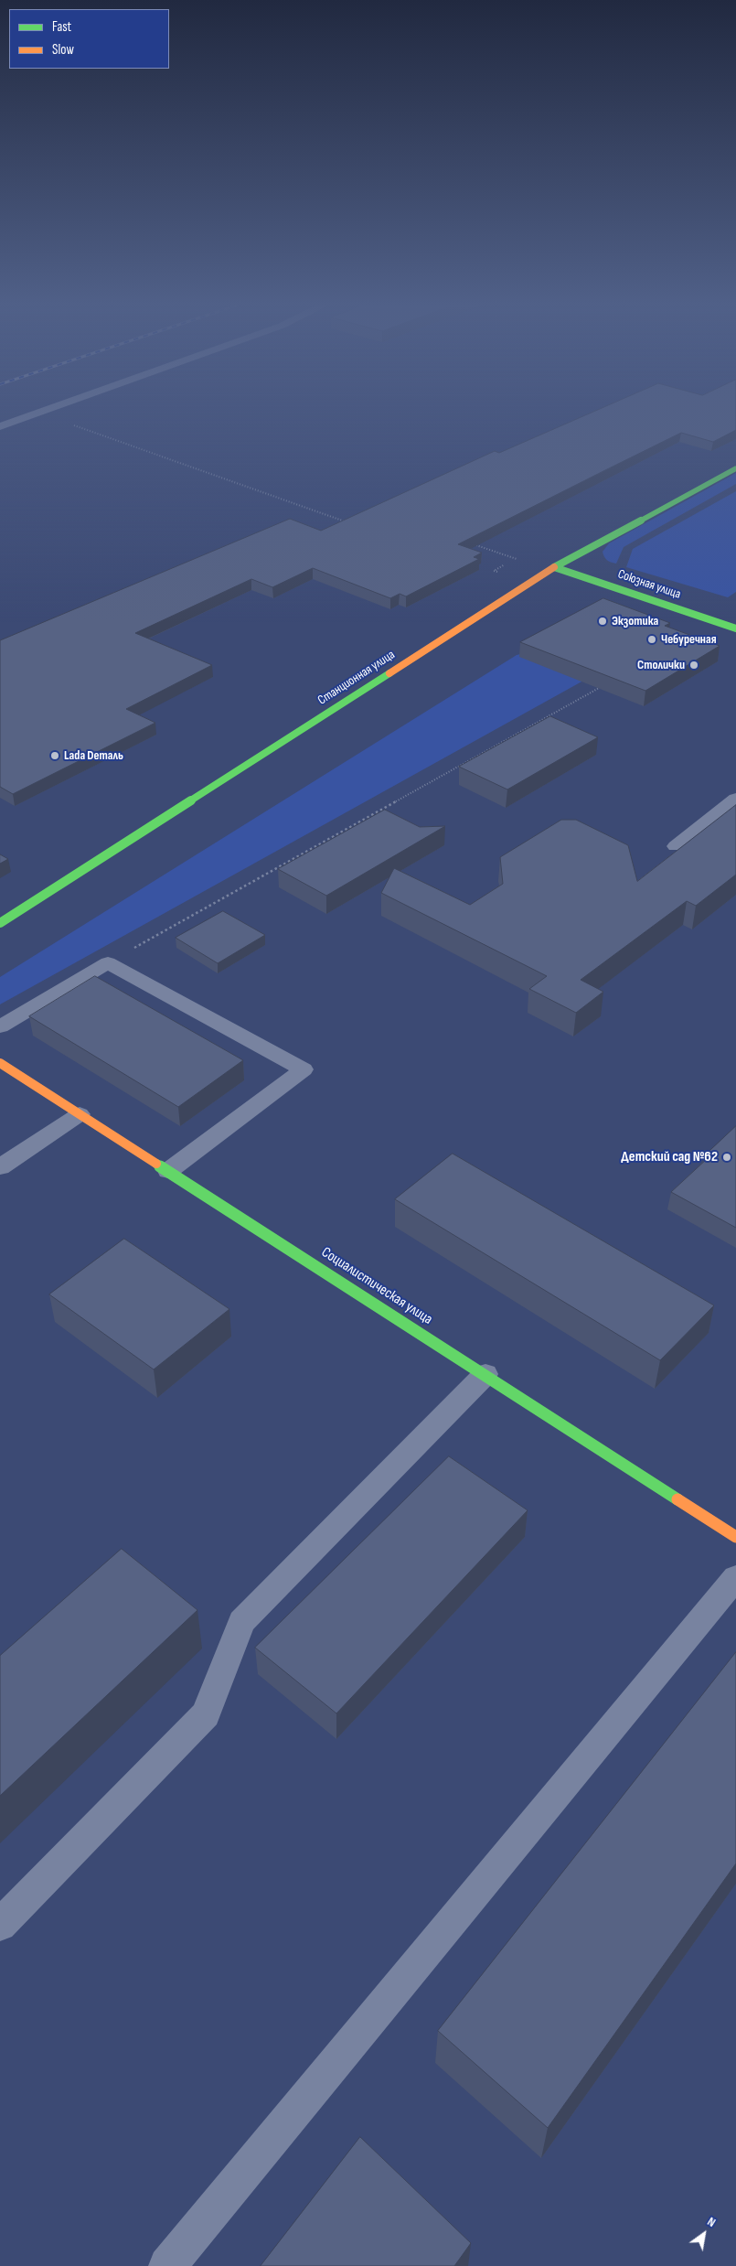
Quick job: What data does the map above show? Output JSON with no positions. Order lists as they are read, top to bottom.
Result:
{
  "streets": {
    "main road": ["Союзная улица", "Станционная улица", "Социалистическая улица"]
  },
  "crossings": [
    ["Союзная улица", "Станционная улица"]
  ],
  "places": [
    "Экзотика",
    "Чебуречная",
    "Столички",
    "Lada Dеталь",
    "Детский сад №62"
  ],
  "legend": ["Fast", "Slow"],
  "north": "top right"
}
